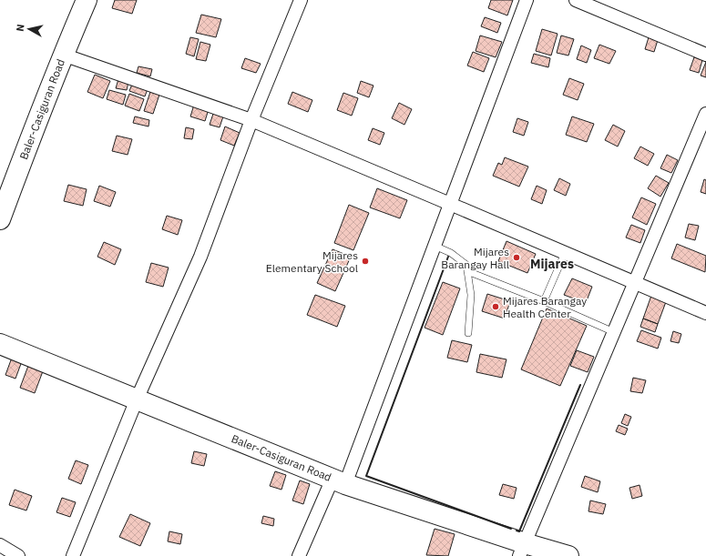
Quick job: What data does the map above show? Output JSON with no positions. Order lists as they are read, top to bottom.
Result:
{
  "streets": {
    "main road": ["Baler-Casiguran Road"]
  },
  "districts": ["Mijares"],
  "places": ["Mijares Barangay Hall", "Mijares Elementary School", "Mijares Barangay Health Center"],
  "north": "left"
}
